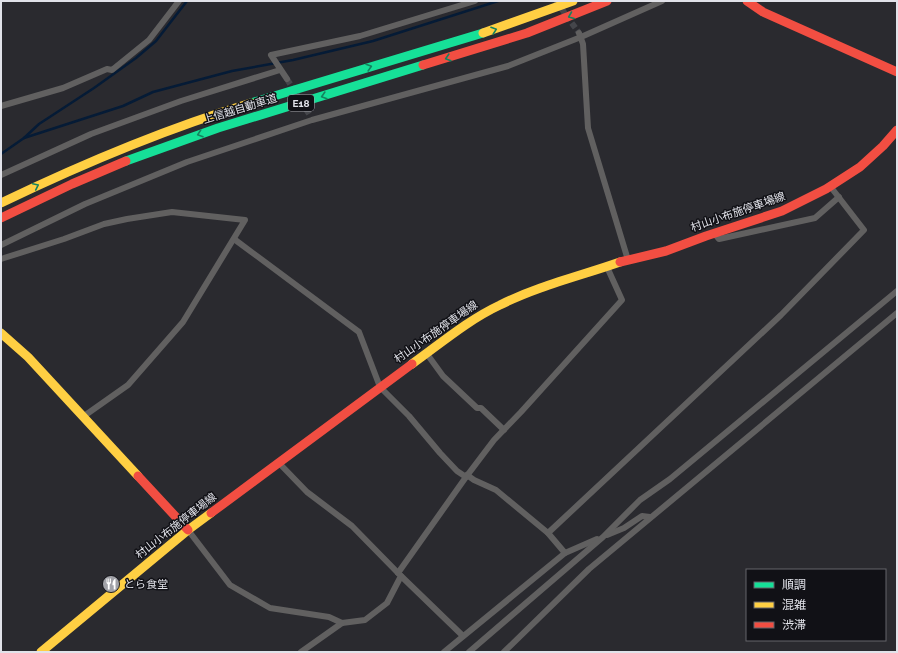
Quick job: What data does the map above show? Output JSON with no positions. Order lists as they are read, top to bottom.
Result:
{
  "streets": {
    "main road": ["E18", "上信越自動車道", "村山小布施停車場線"]
  },
  "places": {
    "restaurant": ["とら食堂"]
  },
  "legend": ["順調", "混雑", "渋滞"]
}
